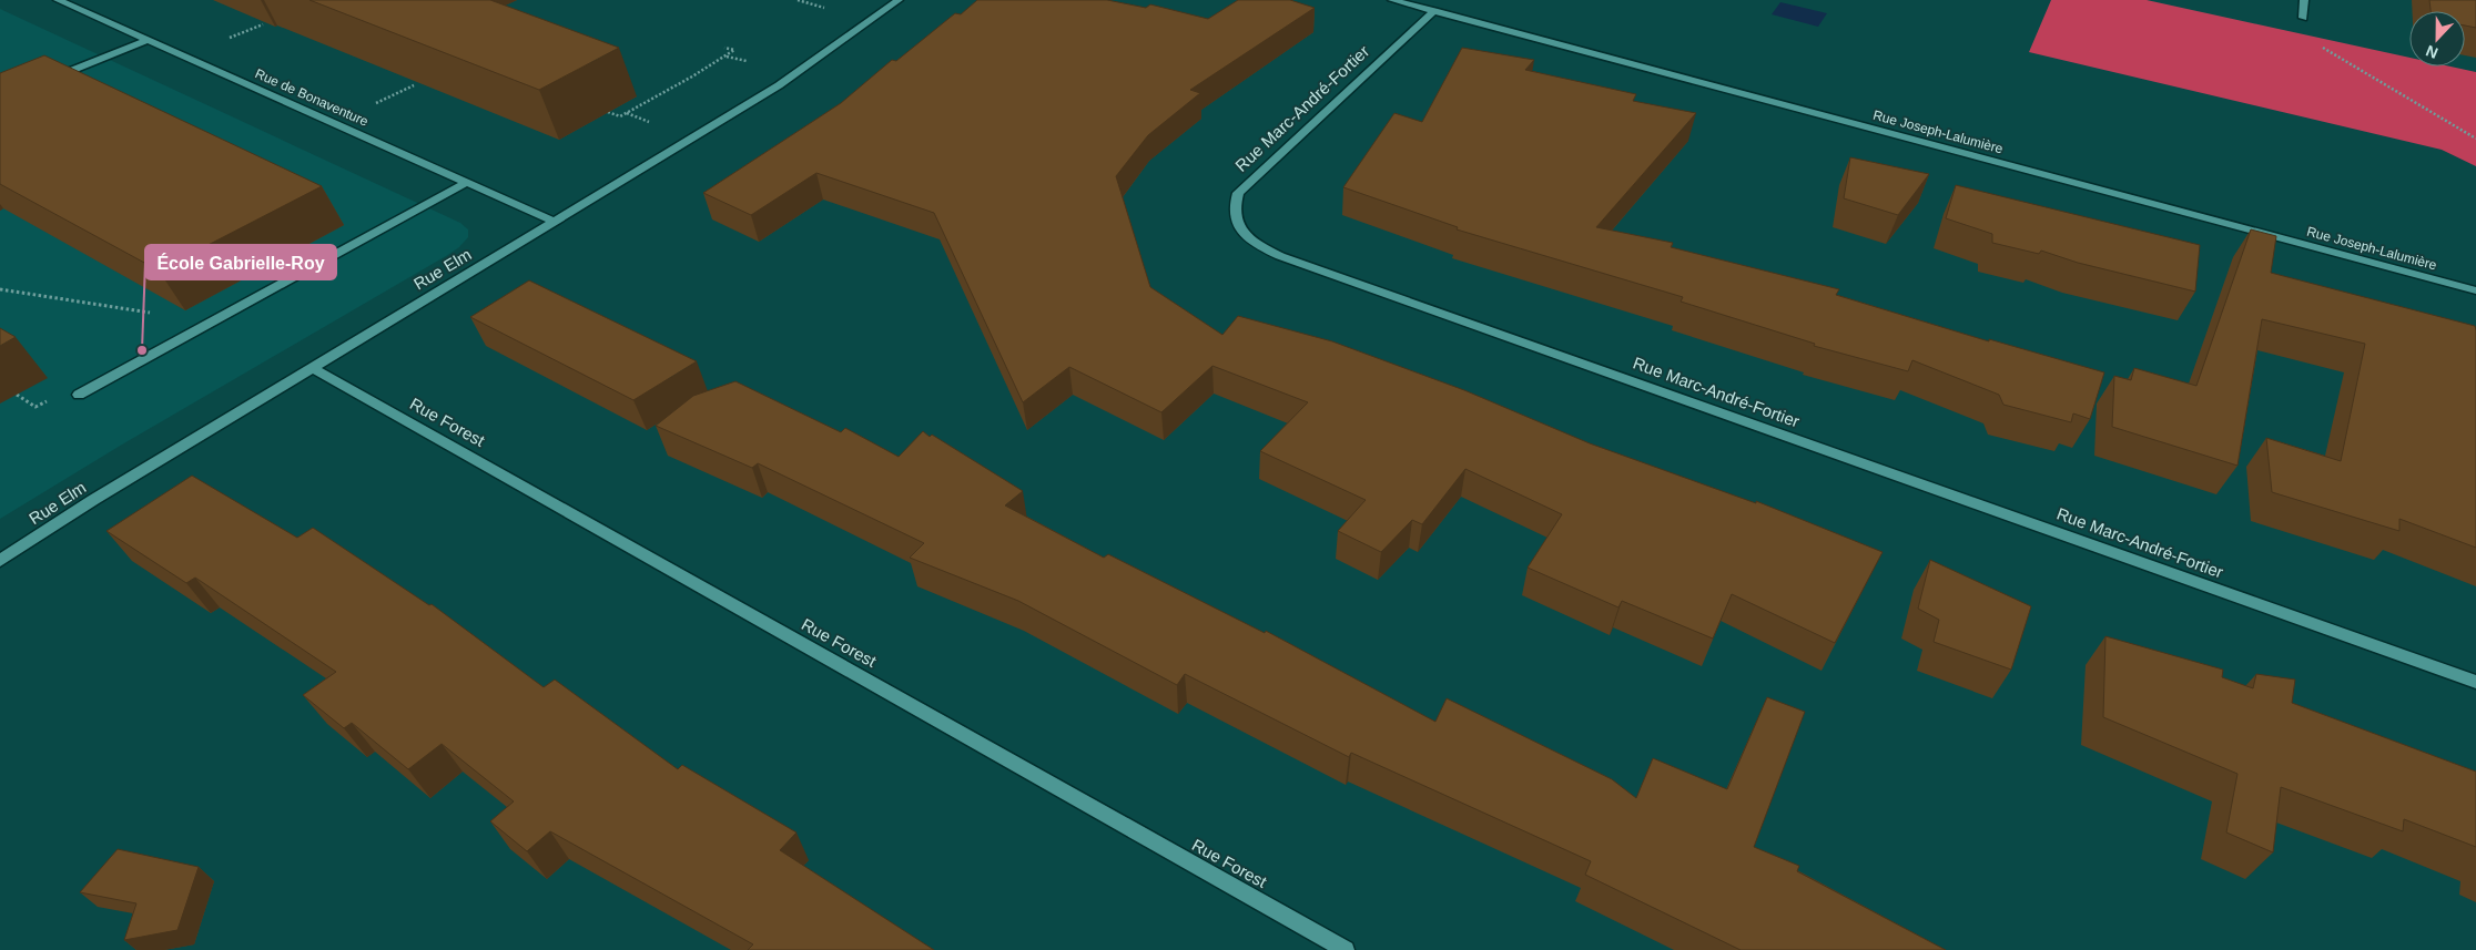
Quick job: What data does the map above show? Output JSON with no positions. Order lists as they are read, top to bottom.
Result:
{
  "streets": {
    "street": [
      "Rue de Bonaventure",
      "Rue Marc-André-Fortier",
      "Rue Joseph-Lalumière",
      "Rue Elm",
      "Rue Forest"
    ]
  },
  "crossings": [
    ["Rue de Bonaventure", "Rue Elm"],
    ["Rue Marc-André-Fortier", "Rue Joseph-Lalumière"],
    ["Rue Elm", "Rue Forest"]
  ],
  "places": ["École Gabrielle-Roy"],
  "north": "bottom"
}
